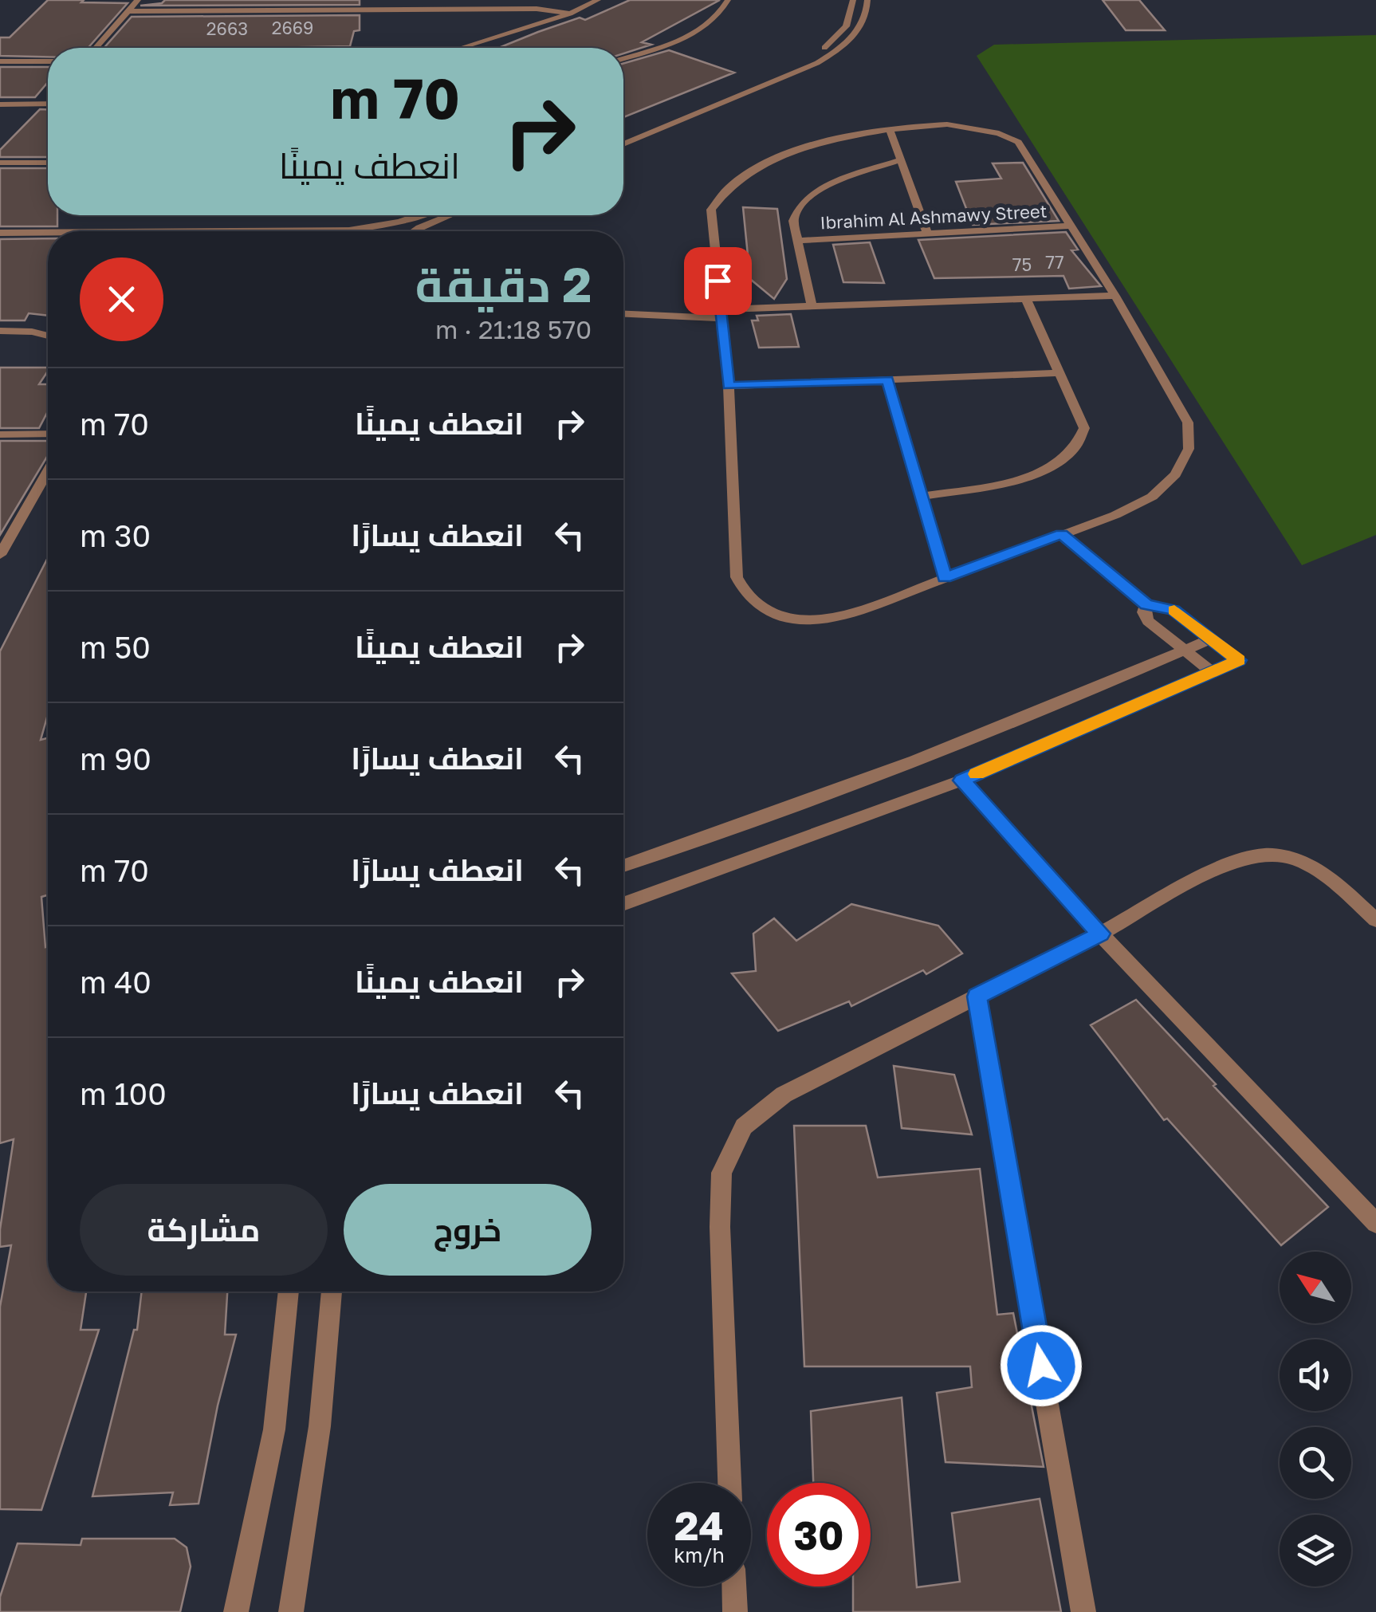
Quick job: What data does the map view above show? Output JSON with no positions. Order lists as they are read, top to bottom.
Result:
{
  "streets": {
    "street": ["Ibrahim Al Ashmawy Street"]
  },
  "house_numbers": [
    "2669",
    "2663",
    "77",
    "75"
  ],
  "north": "top left",
  "page": {
    "turn": ["70 m", "انعطف يمينًا"],
    "heading": ["2 دقيقة", "570 m · 21:18"],
    "list": [
      {
        "name": "انعطف يمينًا",
        "value": "70 m"
      },
      {
        "name": "انعطف يسارًا",
        "value": "30 m"
      },
      {
        "name": "انعطف يمينًا",
        "value": "50 m"
      },
      {
        "name": "انعطف يسارًا",
        "value": "90 m"
      },
      {
        "name": "انعطف يسارًا",
        "value": "70 m"
      },
      {
        "name": "انعطف يمينًا",
        "value": "40 m"
      },
      {
        "name": "انعطف يسارًا",
        "value": "100 m"
      }
    ],
    "buttons": ["خروج", "مشاركة"],
    "speed": "24 km/h",
    "limit": "30"
  }
}
